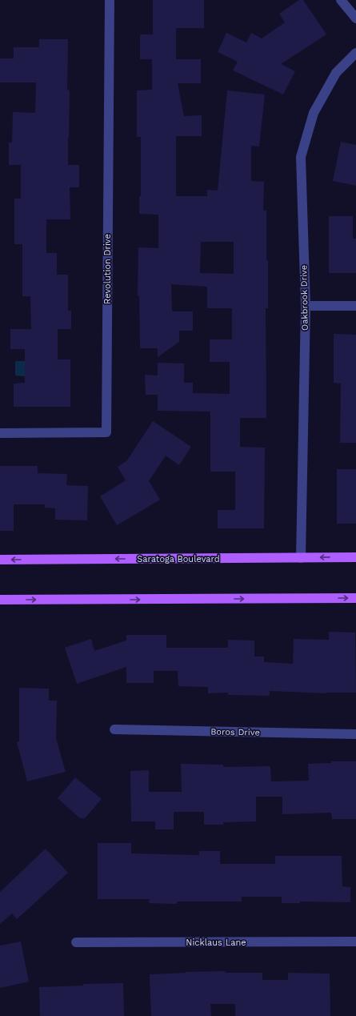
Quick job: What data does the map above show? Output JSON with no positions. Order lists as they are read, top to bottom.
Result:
{
  "streets": {
    "main road": ["Saratoga Boulevard"],
    "street": [
      "Revolution Drive",
      "Oakbrook Drive",
      "Boros Drive",
      "Nicklaus Lane"
    ]
  },
  "crossings": [
    ["Oakbrook Drive", "Saratoga Boulevard"]
  ]
}
